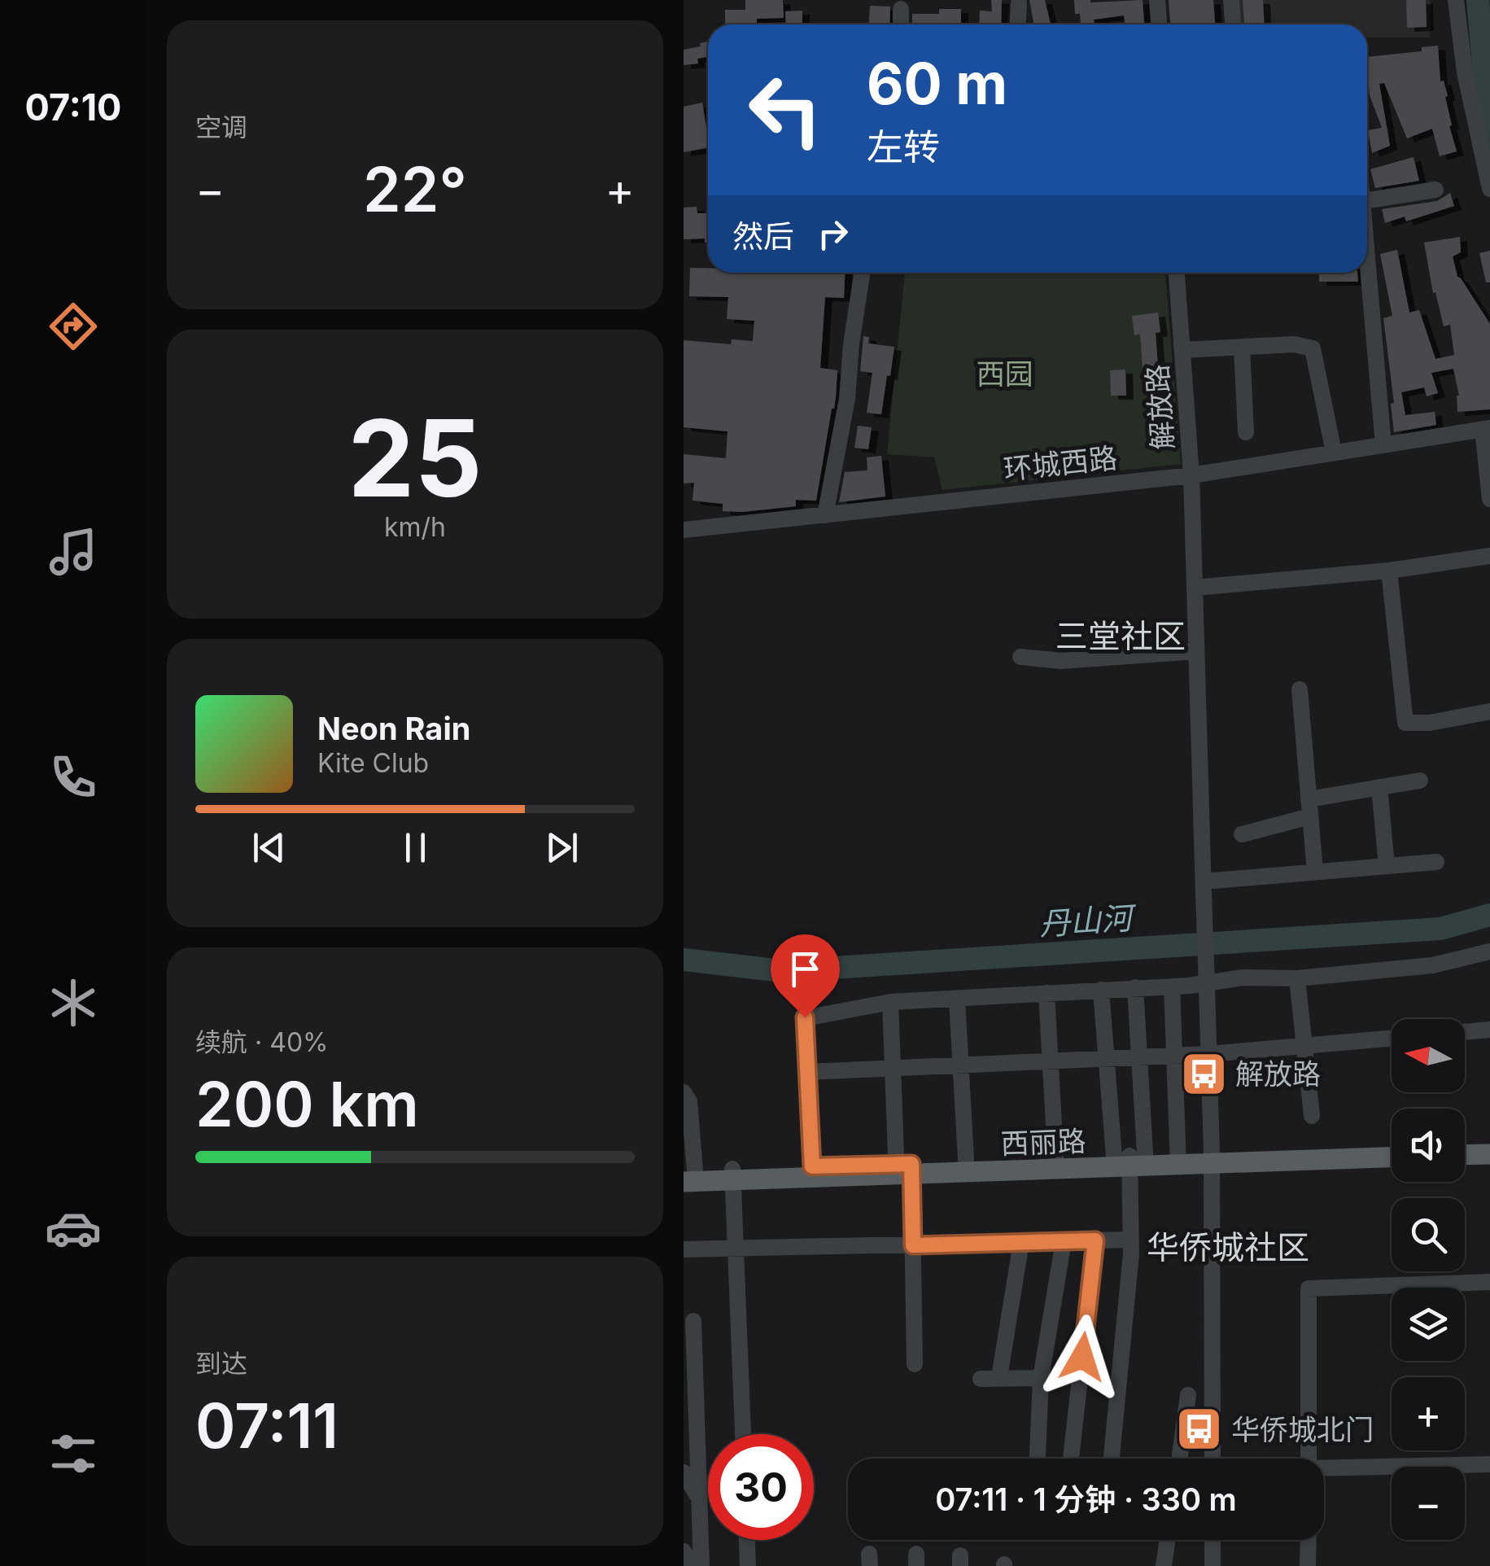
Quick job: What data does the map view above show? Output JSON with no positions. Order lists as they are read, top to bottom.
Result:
{
  "streets": {
    "main road": ["西丽路"],
    "street": ["解放路", "环城西路"]
  },
  "crossings": [
    ["解放路", "环城西路"],
    ["解放路", "西丽路"]
  ],
  "districts": ["三堂社区", "华侨城社区"],
  "water": ["丹山河"],
  "parks": ["西园"],
  "places": {
    "bus stop": ["解放路", "华侨城北门"]
  },
  "north": "left",
  "page": {
    "tabs": "07:10",
    "tile": [
      "空调",
      ["25", "km/h"],
      ["续航 · 40%", "200 km"],
      ["到达", "07:11"]
    ],
    "turn": ["60 m", "左转"],
    "heat": ["−", "22°", "+"],
    "then": "然后",
    "song": ["Neon Rain", "Kite Club"],
    "map_buttons": ["+", "−"],
    "limit": "30",
    "trip": "07:11 · 1 分钟 · 330 m"
  }
}
